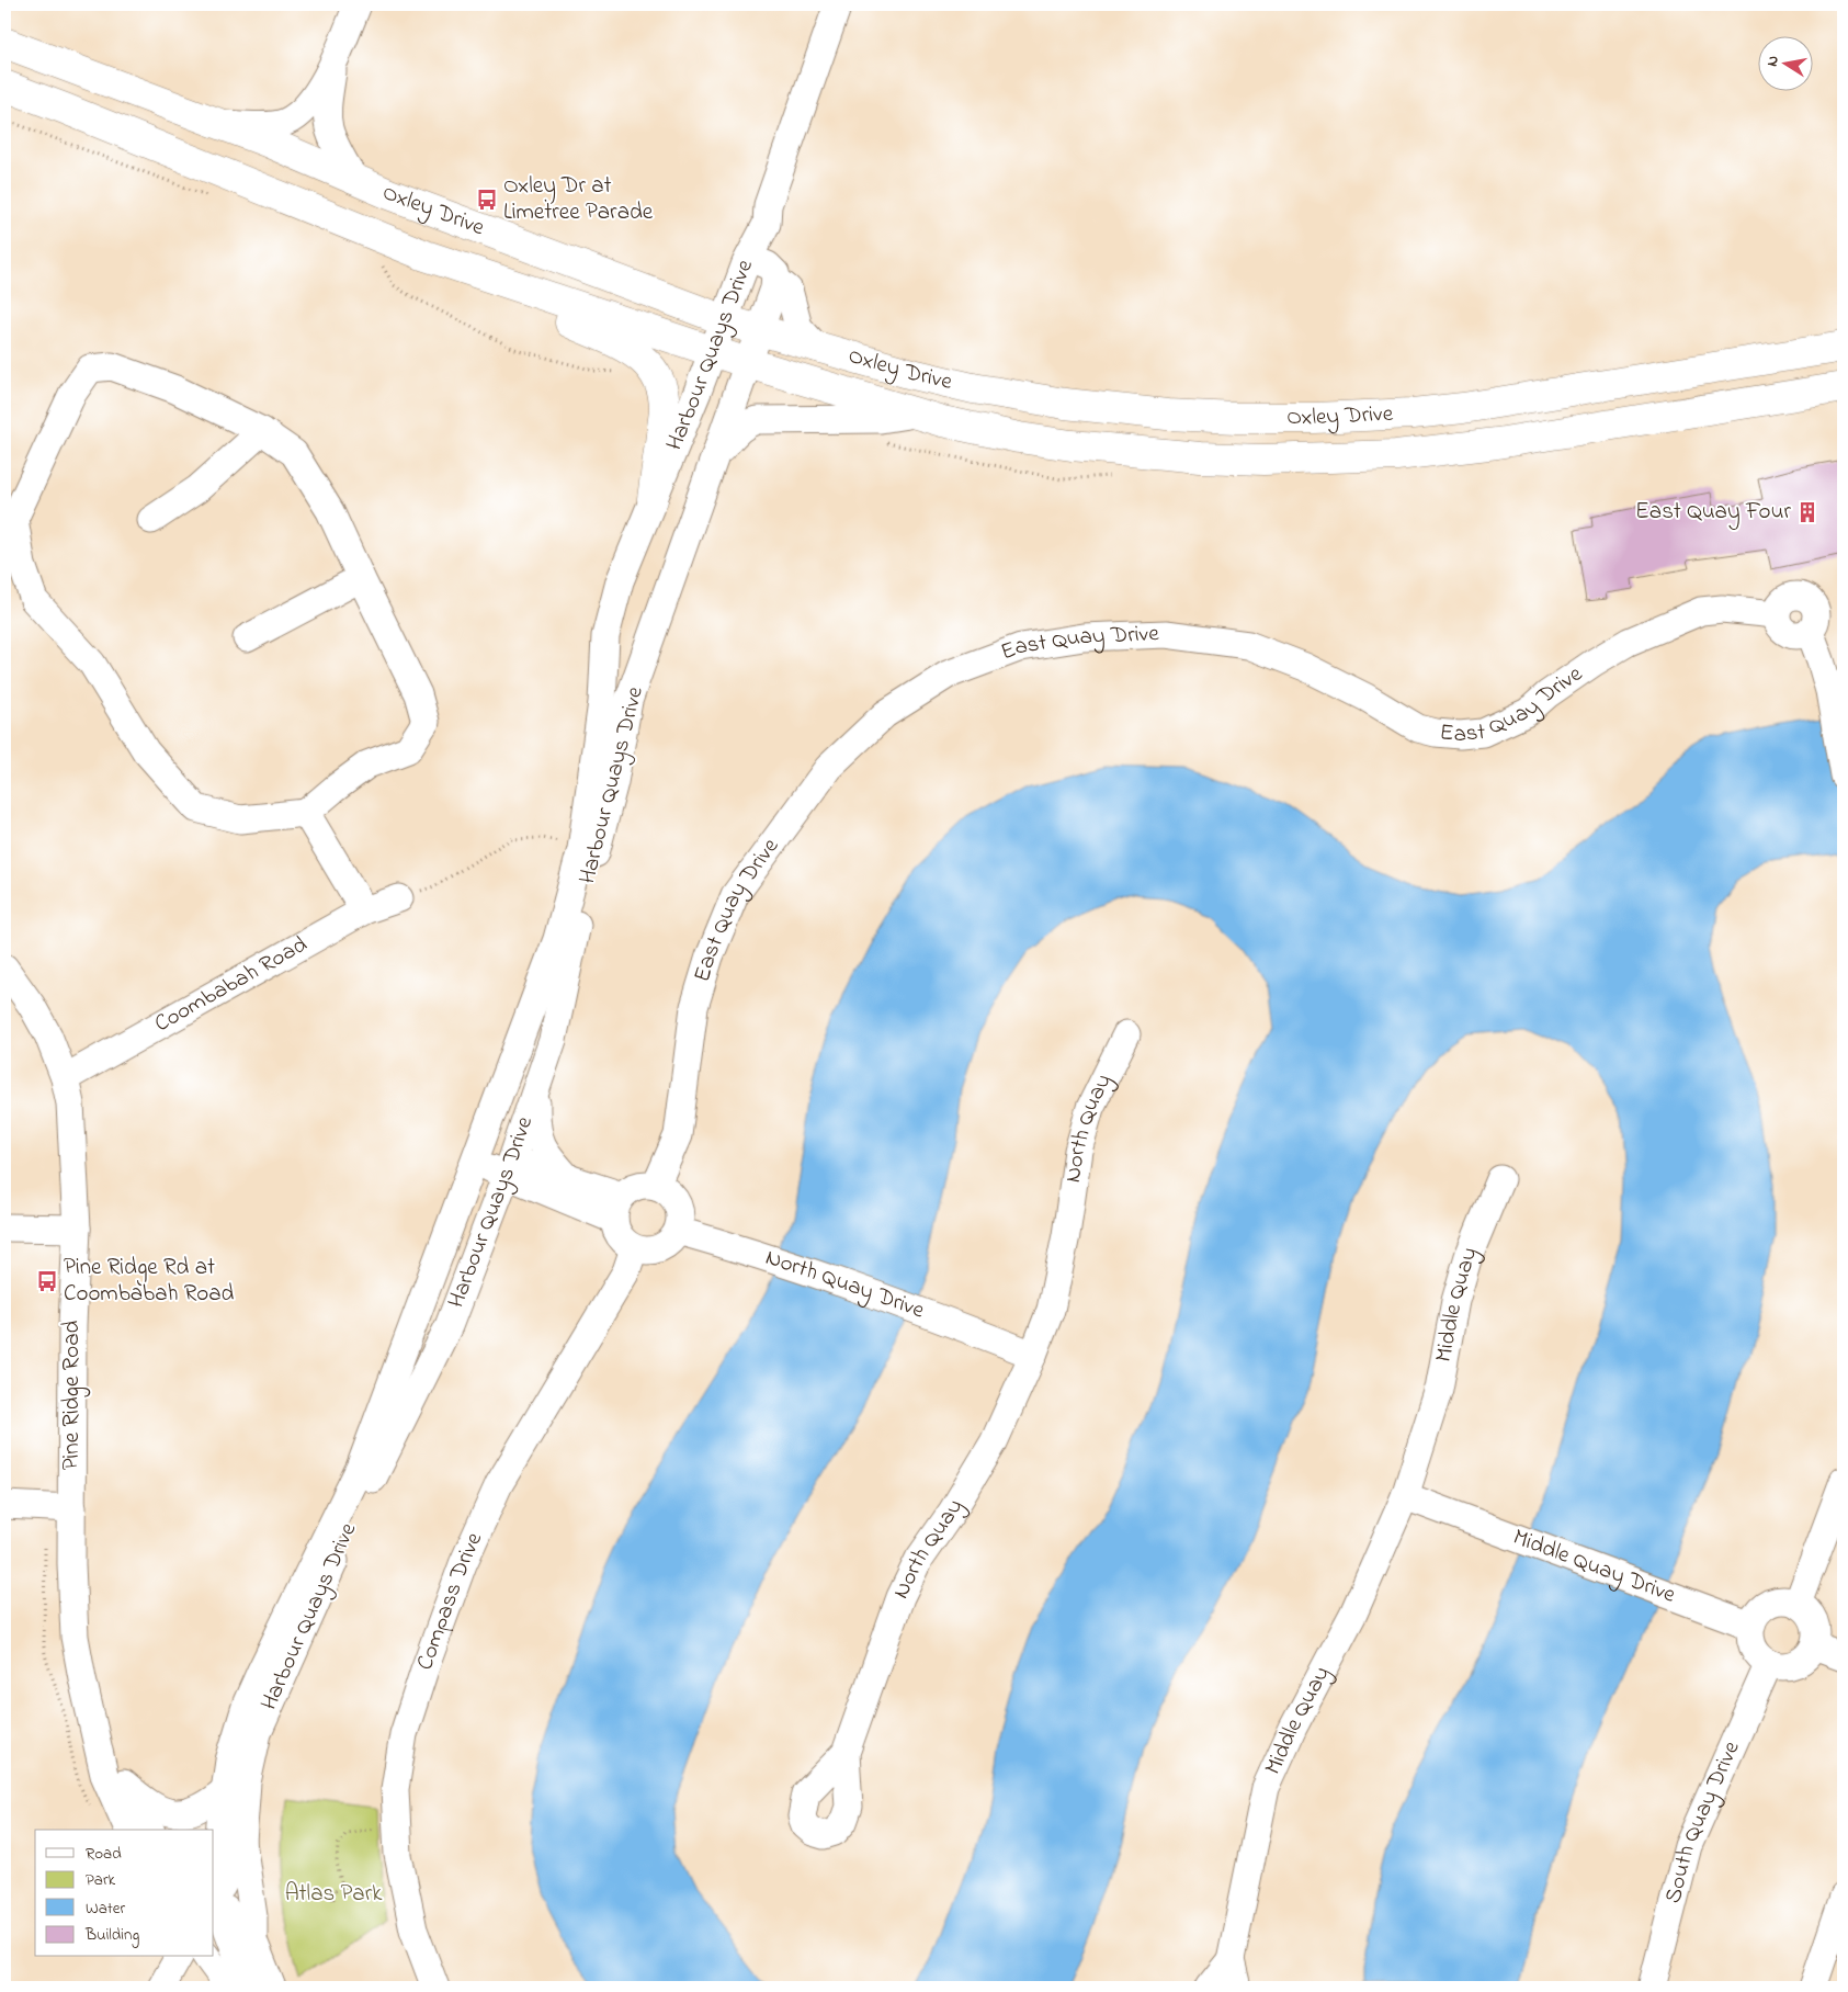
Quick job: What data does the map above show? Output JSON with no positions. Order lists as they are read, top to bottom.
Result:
{
  "streets": {
    "main road": ["Oxley Drive"],
    "street": [
      "Harbour Quays Drive",
      "East Quay Drive",
      "Coombabah Road",
      "North Quay",
      "North Quay Drive",
      "Middle Quay",
      "Pine Ridge Road",
      "Middle Quay Drive",
      "Compass Drive",
      "South Quay Drive"
    ]
  },
  "crossings": [
    ["Oxley Drive", "Harbour Quays Drive"],
    ["East Quay Drive", "North Quay Drive"],
    ["East Quay Drive", "Compass Drive"],
    ["Coombabah Road", "Pine Ridge Road"],
    ["North Quay", "North Quay Drive"],
    ["North Quay Drive", "Compass Drive"],
    ["Middle Quay", "Middle Quay Drive"],
    ["Middle Quay Drive", "South Quay Drive"]
  ],
  "parks": ["Atlas Park"],
  "places": {
    "bus stop": ["Oxley Dr at Limetree Parade", "Pine Ridge Rd at Coombabah Road"],
    "building": ["East Quay Four"]
  },
  "legend": [
    "Road",
    "Park",
    "Water",
    "Building"
  ],
  "north": "left"
}
